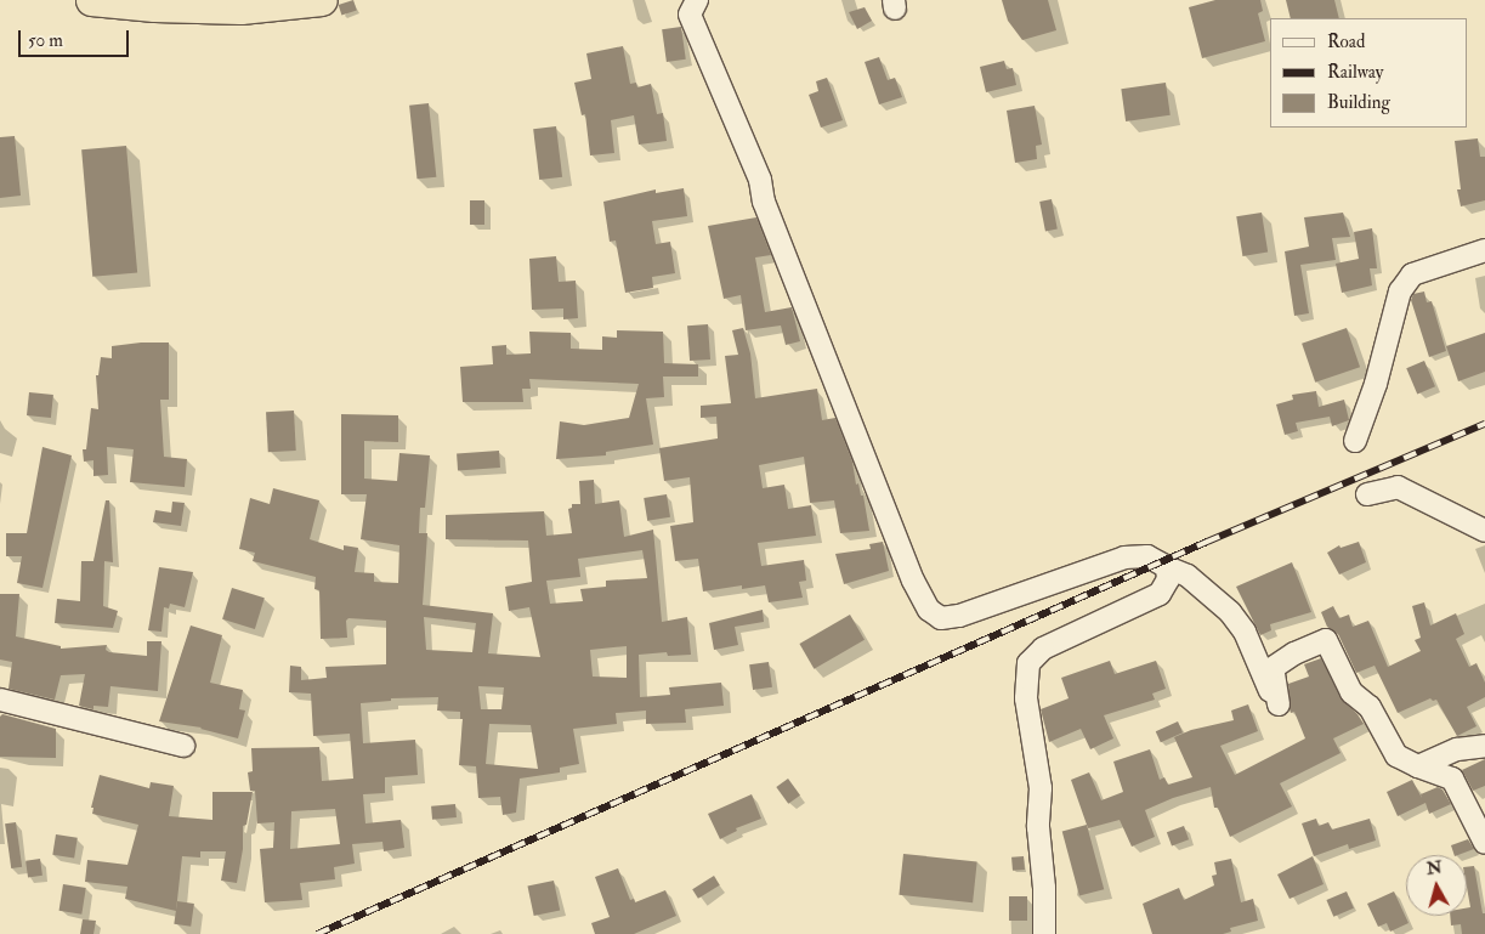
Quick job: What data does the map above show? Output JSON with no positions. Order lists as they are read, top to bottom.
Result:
{
  "legend": ["Road", "Railway", "Building"],
  "scale_bar": "50 m",
  "north": "top"
}
